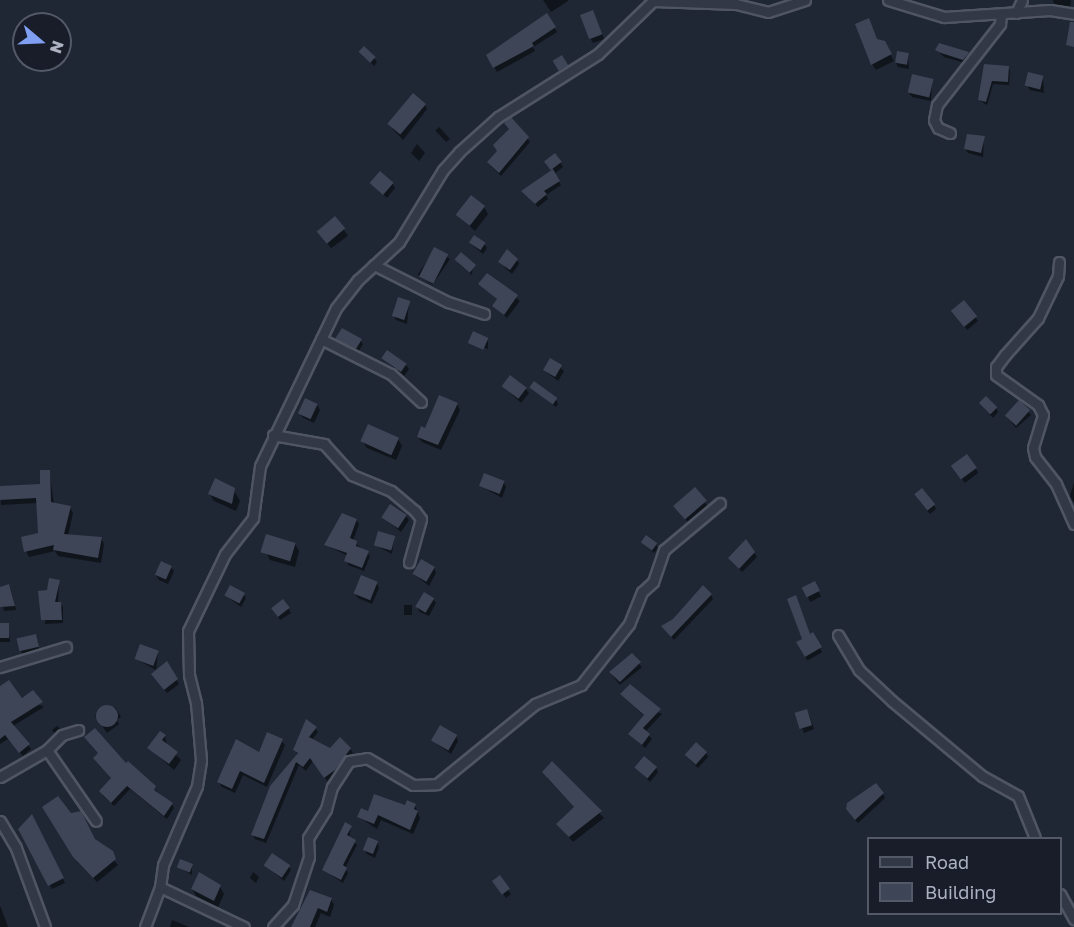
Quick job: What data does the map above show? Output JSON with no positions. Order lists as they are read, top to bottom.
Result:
{
  "legend": ["Road", "Building"],
  "north": "right"
}
